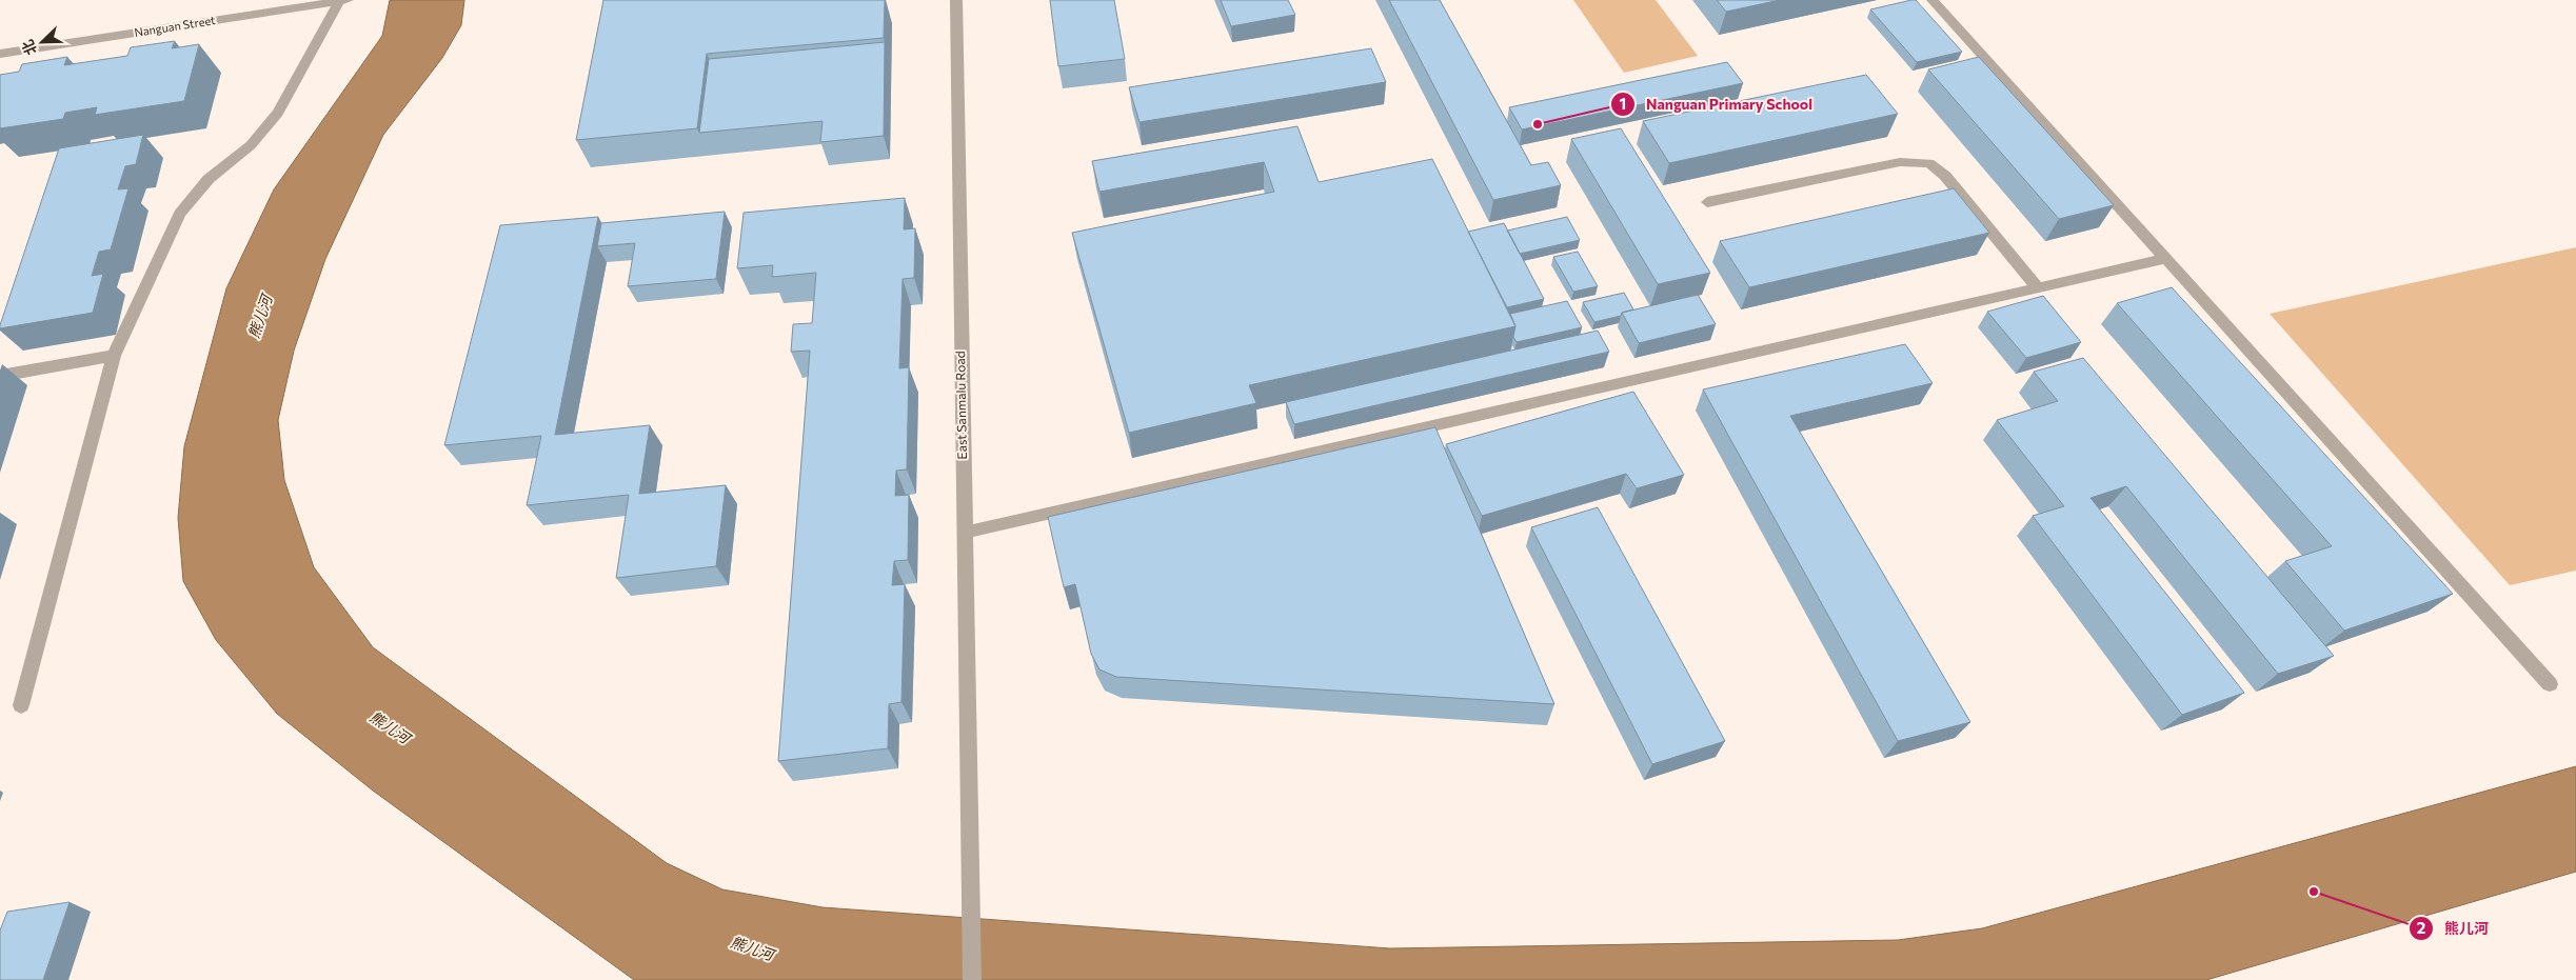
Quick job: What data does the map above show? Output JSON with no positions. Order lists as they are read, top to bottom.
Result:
{
  "streets": {
    "street": ["Nanguan Street", "East Sanmalu Road"]
  },
  "water": ["熊儿河"],
  "places": ["Nanguan Primary School", "熊儿河"],
  "north": "bottom left"
}
